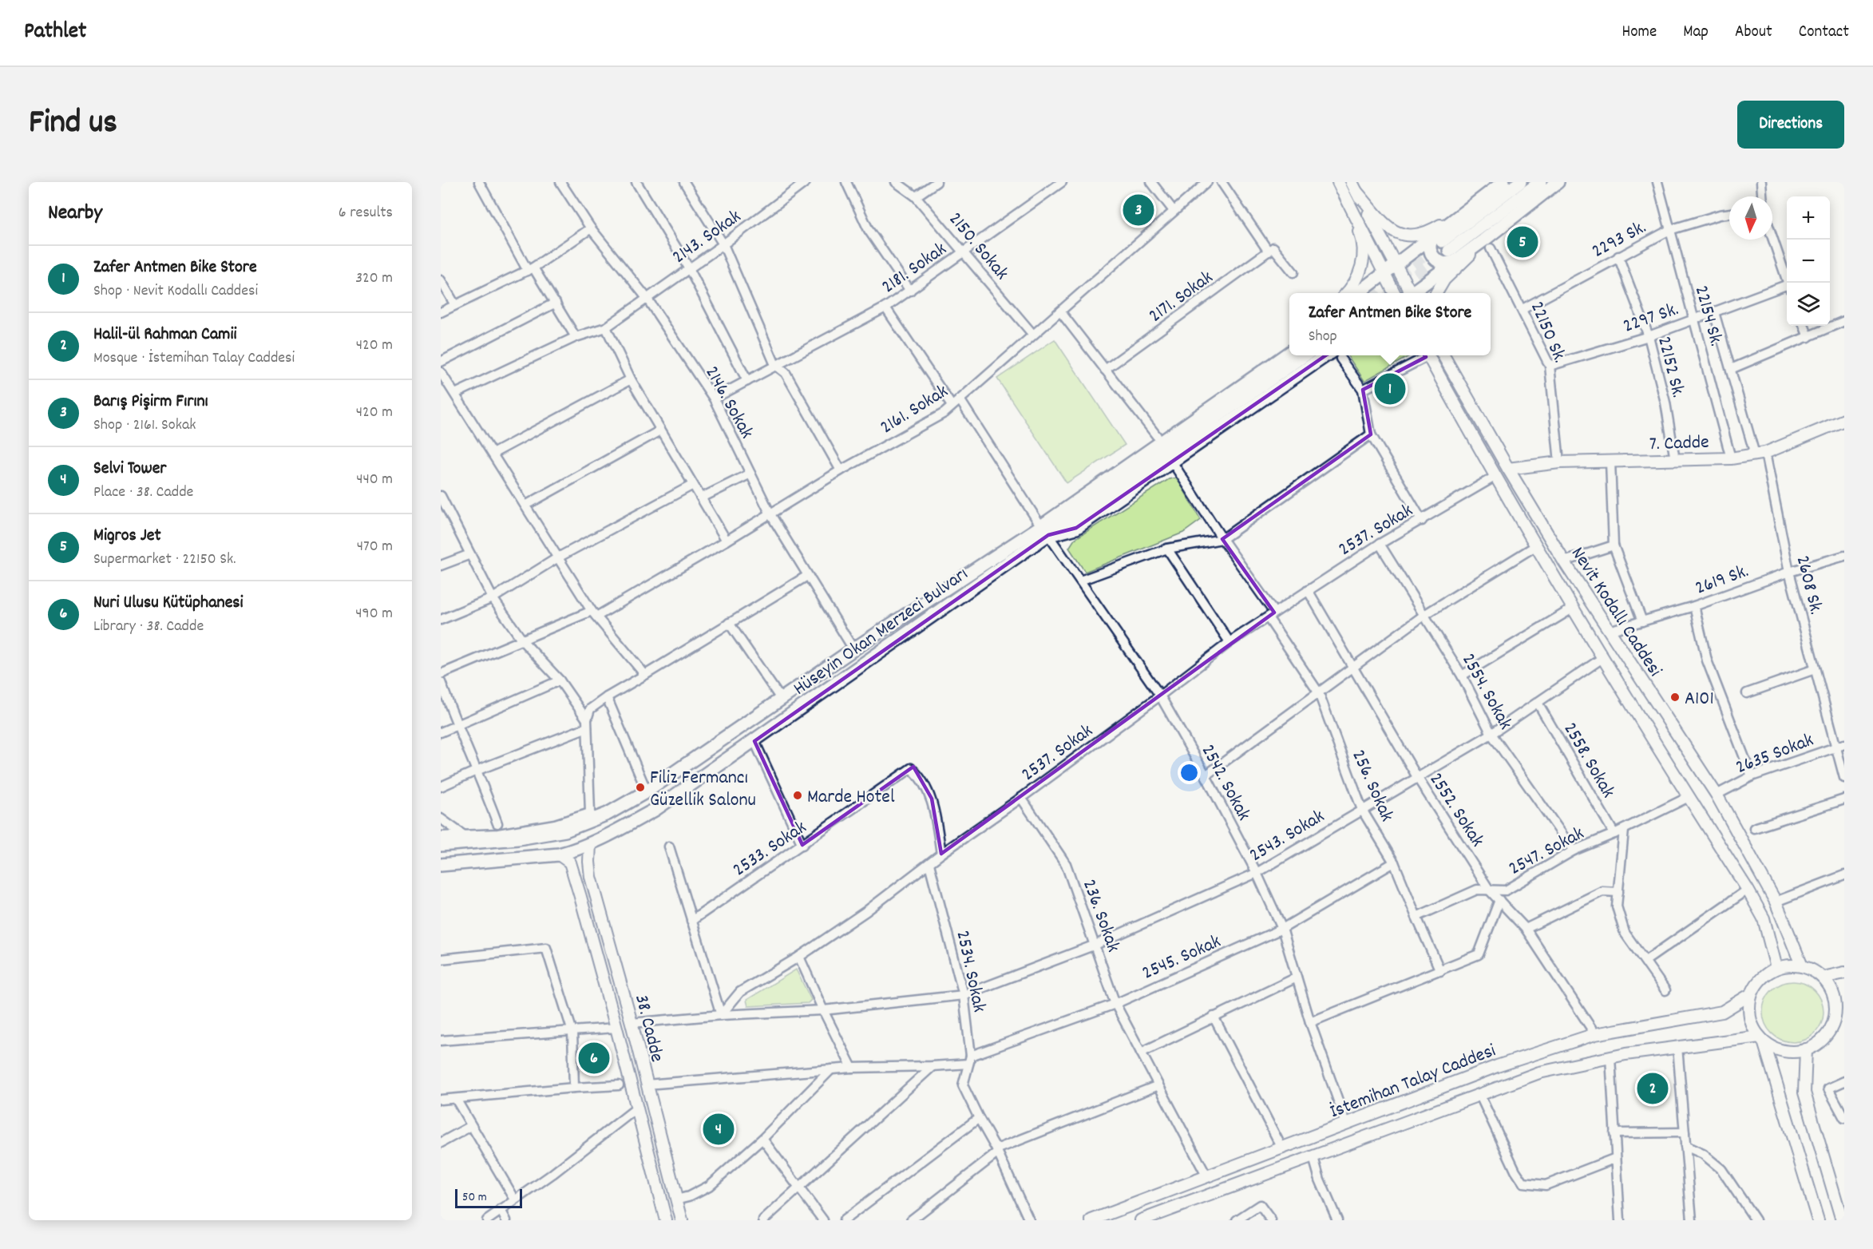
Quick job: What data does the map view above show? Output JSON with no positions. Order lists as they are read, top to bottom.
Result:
{
  "streets": {
    "main road": [
      "7. Cadde",
      "Nevit Kodallı Caddesi",
      "Hüseyin Okan Merzeci Bulvarı",
      "38. Cadde",
      "İstemihan Talay Caddesi"
    ],
    "street": [
      "2143. Sokak",
      "2293 Sk.",
      "2150. Sokak",
      "2181. Sokak",
      "2171. Sokak",
      "22154 Sk.",
      "2297 Sk.",
      "22150 Sk.",
      "22152 Sk.",
      "2146. Sokak",
      "2161. Sokak",
      "2537. Sokak",
      "2619 Sk.",
      "2608 Sk.",
      "2554. Sokak",
      "2635 Sokak",
      "2558. Sokak",
      "2542. Sokak",
      "256. Sokak",
      "2552. Sokak",
      "2543. Sokak",
      "2533. Sokak",
      "2547. Sokak",
      "236. Sokak",
      "2545. Sokak",
      "2534. Sokak"
    ]
  },
  "crossings": [
    ["2143. Sokak", "2146. Sokak"],
    ["2293 Sk.", "22154 Sk."],
    ["2293 Sk.", "22150 Sk."],
    ["2293 Sk.", "22152 Sk."],
    ["2150. Sokak", "2181. Sokak"],
    ["2150. Sokak", "2161. Sokak"],
    ["2181. Sokak", "2146. Sokak"],
    ["22154 Sk.", "2297 Sk."],
    ["22154 Sk.", "7. Cadde"],
    ["2297 Sk.", "22150 Sk."],
    ["2297 Sk.", "22152 Sk."],
    ["2297 Sk.", "2608 Sk."],
    ["22150 Sk.", "7. Cadde"],
    ["22152 Sk.", "7. Cadde"],
    ["2146. Sokak", "2161. Sokak"],
    ["2146. Sokak", "Hüseyin Okan Merzeci Bulvarı"],
    ["2161. Sokak", "2542. Sokak"],
    ["7. Cadde", "2608 Sk."],
    ["7. Cadde", "Nevit Kodallı Caddesi"],
    ["2537. Sokak", "Nevit Kodallı Caddesi"],
    ["2537. Sokak", "2554. Sokak"],
    ["2537. Sokak", "2542. Sokak"],
    ["2537. Sokak", "256. Sokak"],
    ["2537. Sokak", "2552. Sokak"],
    ["2537. Sokak", "2543. Sokak"],
    ["2537. Sokak", "2533. Sokak"],
    ["2537. Sokak", "236. Sokak"],
    ["2537. Sokak", "2534. Sokak"],
    ["2619 Sk.", "2608 Sk."],
    ["2619 Sk.", "Nevit Kodallı Caddesi"],
    ["2608 Sk.", "2635 Sokak"],
    ["Nevit Kodallı Caddesi", "2635 Sokak"],
    ["Nevit Kodallı Caddesi", "2543. Sokak"],
    ["Nevit Kodallı Caddesi", "2547. Sokak"],
    ["Nevit Kodallı Caddesi", "İstemihan Talay Caddesi"],
    ["Hüseyin Okan Merzeci Bulvarı", "2542. Sokak"],
    ["Hüseyin Okan Merzeci Bulvarı", "38. Cadde"],
    ["2554. Sokak", "2543. Sokak"],
    ["2554. Sokak", "2547. Sokak"],
    ["2558. Sokak", "2543. Sokak"],
    ["2558. Sokak", "2547. Sokak"],
    ["2542. Sokak", "2543. Sokak"],
    ["2542. Sokak", "2545. Sokak"],
    ["2542. Sokak", "İstemihan Talay Caddesi"],
    ["256. Sokak", "2543. Sokak"],
    ["256. Sokak", "2547. Sokak"],
    ["256. Sokak", "2545. Sokak"],
    ["2552. Sokak", "2543. Sokak"],
    ["2552. Sokak", "2547. Sokak"],
    ["2552. Sokak", "İstemihan Talay Caddesi"],
    ["2543. Sokak", "236. Sokak"],
    ["2543. Sokak", "2534. Sokak"],
    ["236. Sokak", "2545. Sokak"],
    ["236. Sokak", "İstemihan Talay Caddesi"],
    ["2545. Sokak", "2534. Sokak"],
    ["2545. Sokak", "38. Cadde"]
  ],
  "places": ["A101", "Filiz Fermancı Güzellik Salonu", "Marde Hotel"],
  "scale_bar": "50 m",
  "north": "bottom",
  "page": {
    "header": "Pathlet",
    "nav": [
      "Home",
      "Map",
      "About",
      "Contact"
    ],
    "title": "Find us",
    "buttons": "Directions",
    "heading": ["Nearby", "6 results"],
    "pins": [
      "3",
      "5",
      "1",
      "6",
      "2",
      "4"
    ],
    "map_buttons": ["+", "−"],
    "list": [
      {
        "mark": "1",
        "name": "Zafer Antmen Bike Store",
        "note": "Shop · Nevit Kodallı Caddesi",
        "value": "320 m"
      },
      {
        "mark": "2",
        "name": "Halil-ül Rahman Camii",
        "note": "Mosque · İstemihan Talay Caddesi",
        "value": "420 m"
      },
      {
        "mark": "3",
        "name": "Barış Pişirm Fırını",
        "note": "Shop · 2161. Sokak",
        "value": "420 m"
      },
      {
        "mark": "4",
        "name": "Selvi Tower",
        "note": "Place · 38. Cadde",
        "value": "440 m"
      },
      {
        "mark": "5",
        "name": "Migros Jet",
        "note": "Supermarket · 22150 Sk.",
        "value": "470 m"
      },
      {
        "mark": "6",
        "name": "Nuri Ulusu Kütüphanesi",
        "note": "Library · 38. Cadde",
        "value": "490 m"
      }
    ],
    "popup": ["Zafer Antmen Bike Store", "Shop"],
    "scale": "50 m"
  }
}
